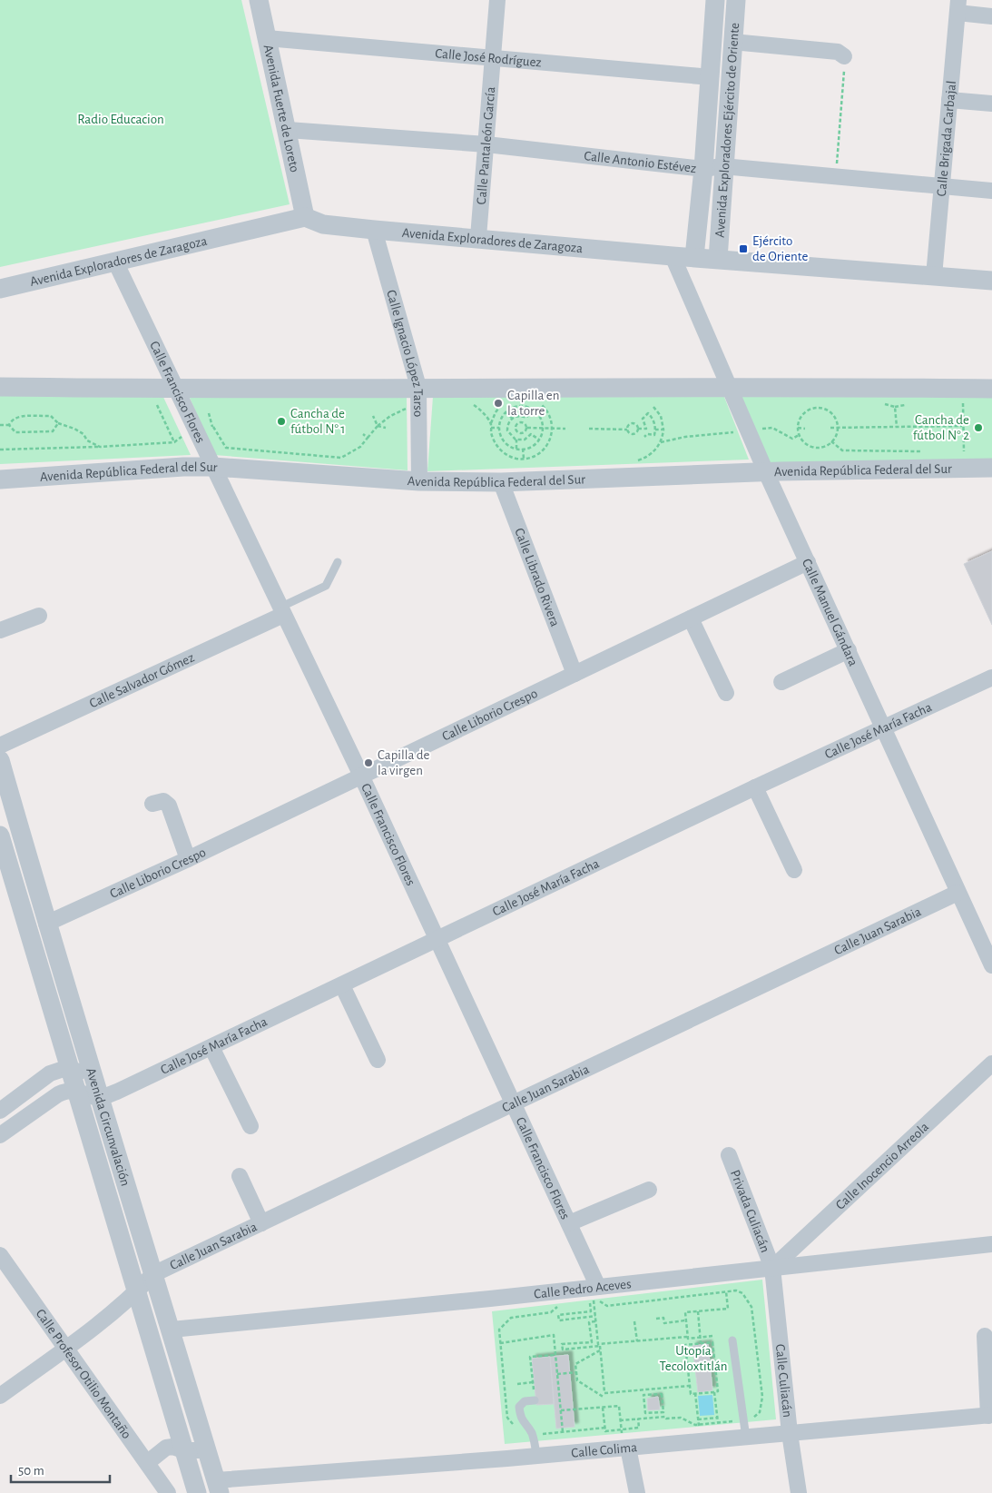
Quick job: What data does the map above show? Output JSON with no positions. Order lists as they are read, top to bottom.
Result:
{
  "streets": {
    "street": [
      "Calle José Rodríguez",
      "Avenida Fuerte de Loreto",
      "Avenida Exploradores Ejército de Oriente",
      "Calle Brigada Carbajal",
      "Calle Pantaleón García",
      "Calle Antonio Estévez",
      "Avenida Exploradores de Zaragoza",
      "Calle Ignacio López Tarso",
      "Calle Francisco Flores",
      "Avenida República Federal del Sur",
      "Calle Librado Rivera",
      "Calle Manuel Gándara",
      "Calle Salvador Gómez",
      "Calle Liborio Crespo",
      "Calle José María Facha",
      "Calle Juan Sarabia",
      "Avenida Circunvalación",
      "Calle Inocencio Arreola",
      "Privada Culiacán",
      "Calle Pedro Aceves",
      "Calle Profesor Otilio Montaño",
      "Calle Culiacán",
      "Calle Colima"
    ]
  },
  "crossings": [
    ["Calle José Rodríguez", "Avenida Fuerte de Loreto"],
    ["Calle José Rodríguez", "Avenida Exploradores Ejército de Oriente"],
    ["Calle José Rodríguez", "Calle Pantaleón García"],
    ["Avenida Fuerte de Loreto", "Calle Antonio Estévez"],
    ["Avenida Fuerte de Loreto", "Avenida Exploradores de Zaragoza"],
    ["Avenida Exploradores Ejército de Oriente", "Calle Antonio Estévez"],
    ["Avenida Exploradores Ejército de Oriente", "Avenida Exploradores de Zaragoza"],
    ["Calle Brigada Carbajal", "Calle Antonio Estévez"],
    ["Calle Brigada Carbajal", "Avenida Exploradores de Zaragoza"],
    ["Calle Pantaleón García", "Calle Antonio Estévez"],
    ["Calle Pantaleón García", "Avenida Exploradores de Zaragoza"],
    ["Avenida Exploradores de Zaragoza", "Calle Ignacio López Tarso"],
    ["Avenida Exploradores de Zaragoza", "Calle Francisco Flores"],
    ["Avenida Exploradores de Zaragoza", "Calle Manuel Gándara"],
    ["Calle Ignacio López Tarso", "Avenida República Federal del Sur"],
    ["Calle Francisco Flores", "Avenida República Federal del Sur"],
    ["Calle Francisco Flores", "Calle Salvador Gómez"],
    ["Calle Francisco Flores", "Calle Liborio Crespo"],
    ["Calle Francisco Flores", "Calle José María Facha"],
    ["Calle Francisco Flores", "Calle Juan Sarabia"],
    ["Calle Francisco Flores", "Calle Pedro Aceves"],
    ["Avenida República Federal del Sur", "Calle Librado Rivera"],
    ["Avenida República Federal del Sur", "Calle Manuel Gándara"],
    ["Calle Librado Rivera", "Calle Liborio Crespo"],
    ["Calle Manuel Gándara", "Calle Liborio Crespo"],
    ["Calle Manuel Gándara", "Calle José María Facha"],
    ["Calle Manuel Gándara", "Calle Juan Sarabia"],
    ["Calle Liborio Crespo", "Avenida Circunvalación"],
    ["Calle José María Facha", "Avenida Circunvalación"],
    ["Calle Juan Sarabia", "Avenida Circunvalación"],
    ["Calle Juan Sarabia", "Calle Profesor Otilio Montaño"],
    ["Avenida Circunvalación", "Calle Pedro Aceves"],
    ["Avenida Circunvalación", "Calle Colima"],
    ["Calle Inocencio Arreola", "Privada Culiacán"],
    ["Calle Inocencio Arreola", "Calle Pedro Aceves"],
    ["Calle Inocencio Arreola", "Calle Culiacán"],
    ["Privada Culiacán", "Calle Pedro Aceves"],
    ["Privada Culiacán", "Calle Culiacán"],
    ["Calle Pedro Aceves", "Calle Culiacán"],
    ["Calle Culiacán", "Calle Colima"]
  ],
  "parks": ["Radio Educacion", "Utopía Tecoloxtitlán"],
  "places": {
    "transit": ["Ejército de Oriente"],
    "other": [
      "Capilla en la torre",
      "Cancha de fútbol N° 1",
      "Cancha de fútbol N° 2",
      "Capilla de la virgen"
    ]
  },
  "scale_bar": "50 m"
}
